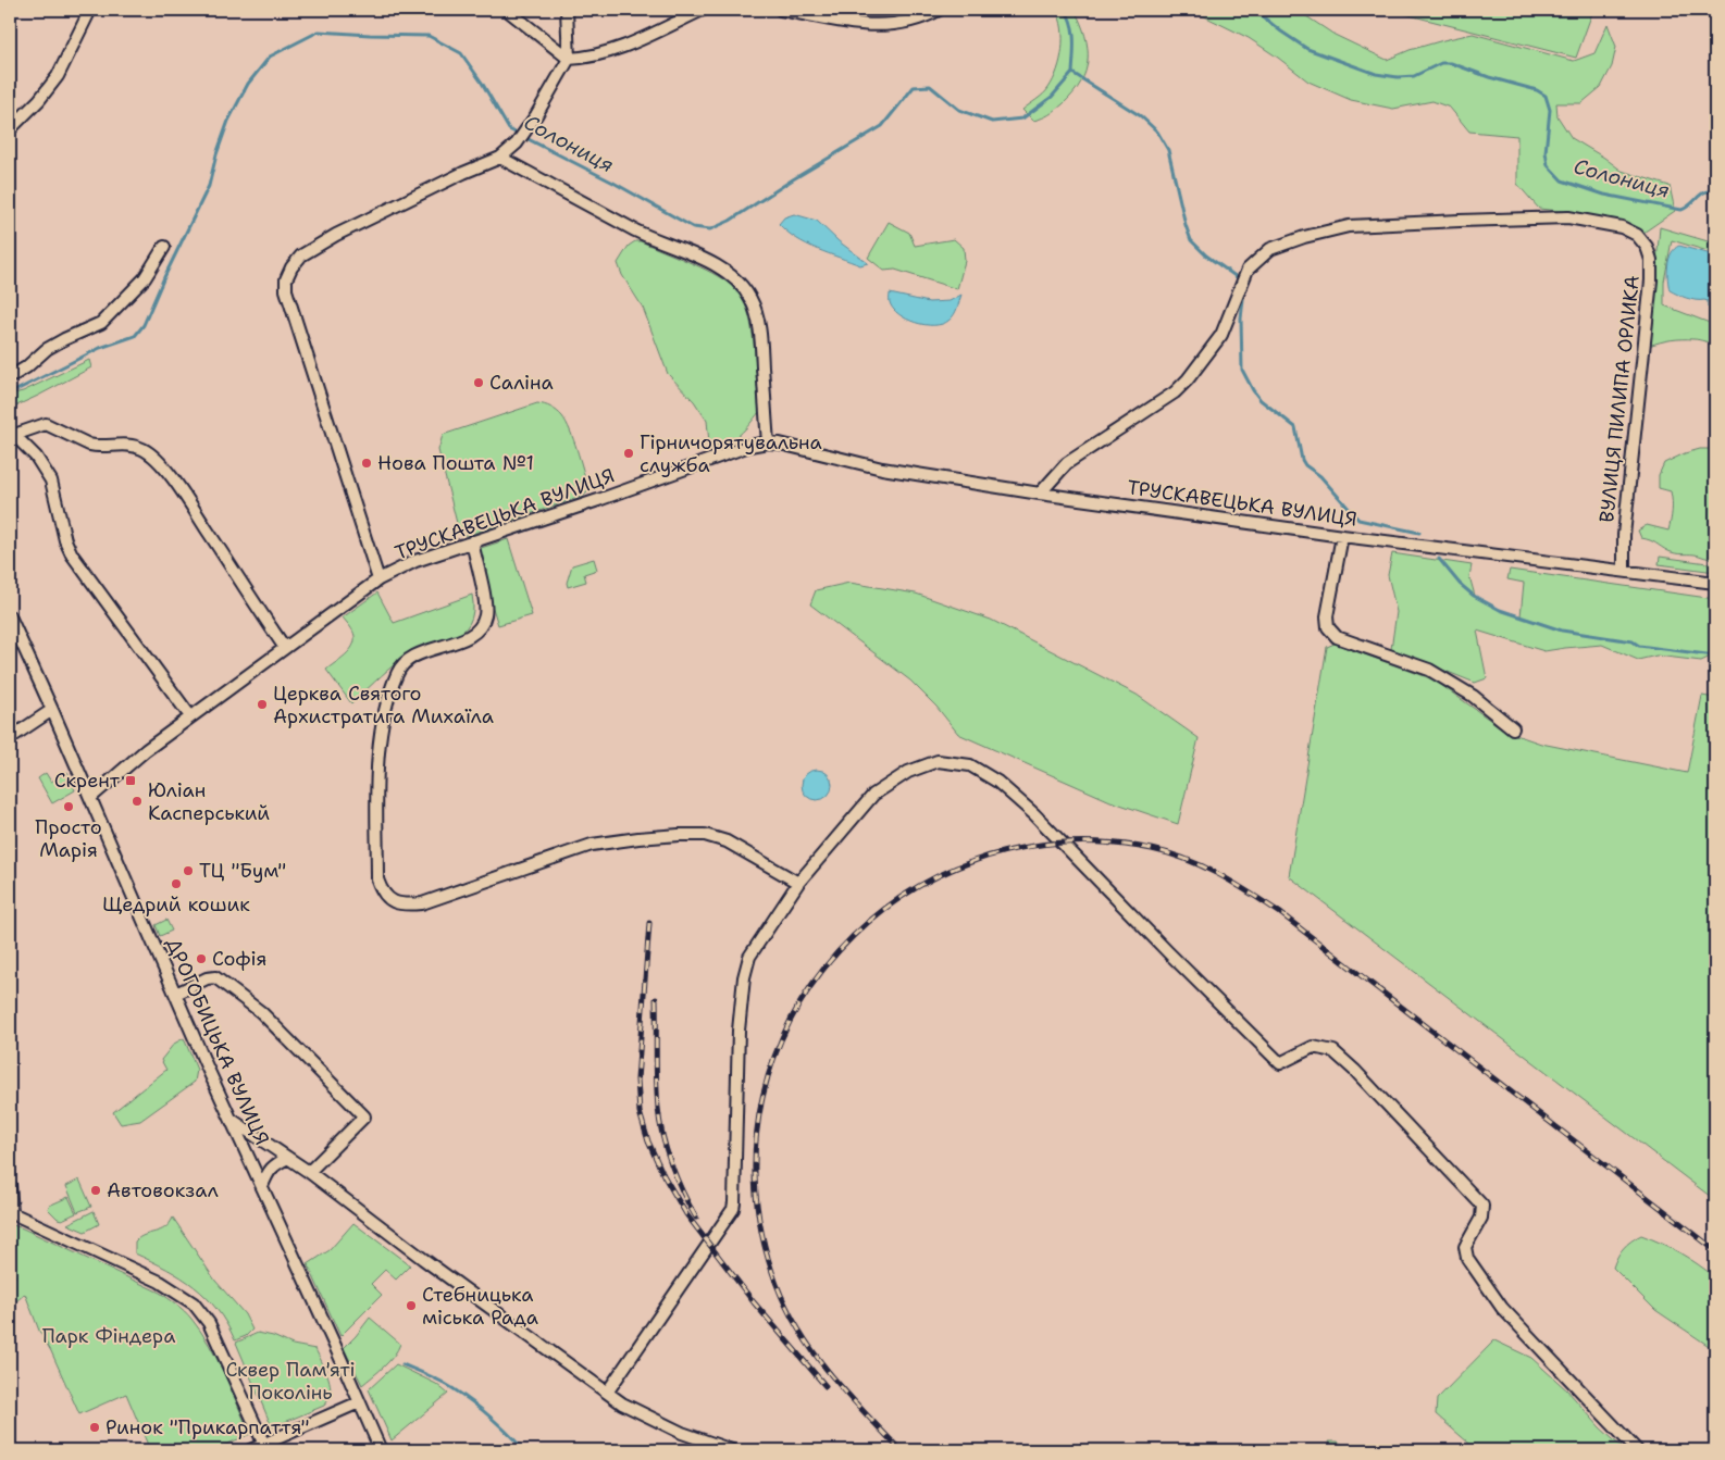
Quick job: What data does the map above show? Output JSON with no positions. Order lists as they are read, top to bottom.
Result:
{
  "streets": {
    "street": ["ВУЛИЦЯ ПИЛИПА ОРЛИКА", "ТРУСКАВЕЦЬКА ВУЛИЦЯ", "ДРОГОБИЦЬКА ВУЛИЦЯ"]
  },
  "crossings": [
    ["ВУЛИЦЯ ПИЛИПА ОРЛИКА", "ТРУСКАВЕЦЬКА ВУЛИЦЯ"],
    ["ТРУСКАВЕЦЬКА ВУЛИЦЯ", "ДРОГОБИЦЬКА ВУЛИЦЯ"]
  ],
  "water": ["Солониця"],
  "parks": ["Парк Фіндера", "Сквер Пам'яті Поколінь"],
  "places": {
    "other": [
      "Саліна",
      "Гірничорятувальна служба",
      "Нова Пошта №1",
      "Церква Святого Архистратига Михаїла",
      "Юліан Касперський",
      "Просто Марія",
      "ТЦ \"Бум\"",
      "Щедрий кошик",
      "Софія",
      "Автовокзал",
      "Стебницька міська Рада",
      "Ринок \"Прикарпаття\""
    ],
    "transit": ["Скрент"]
  }
}
